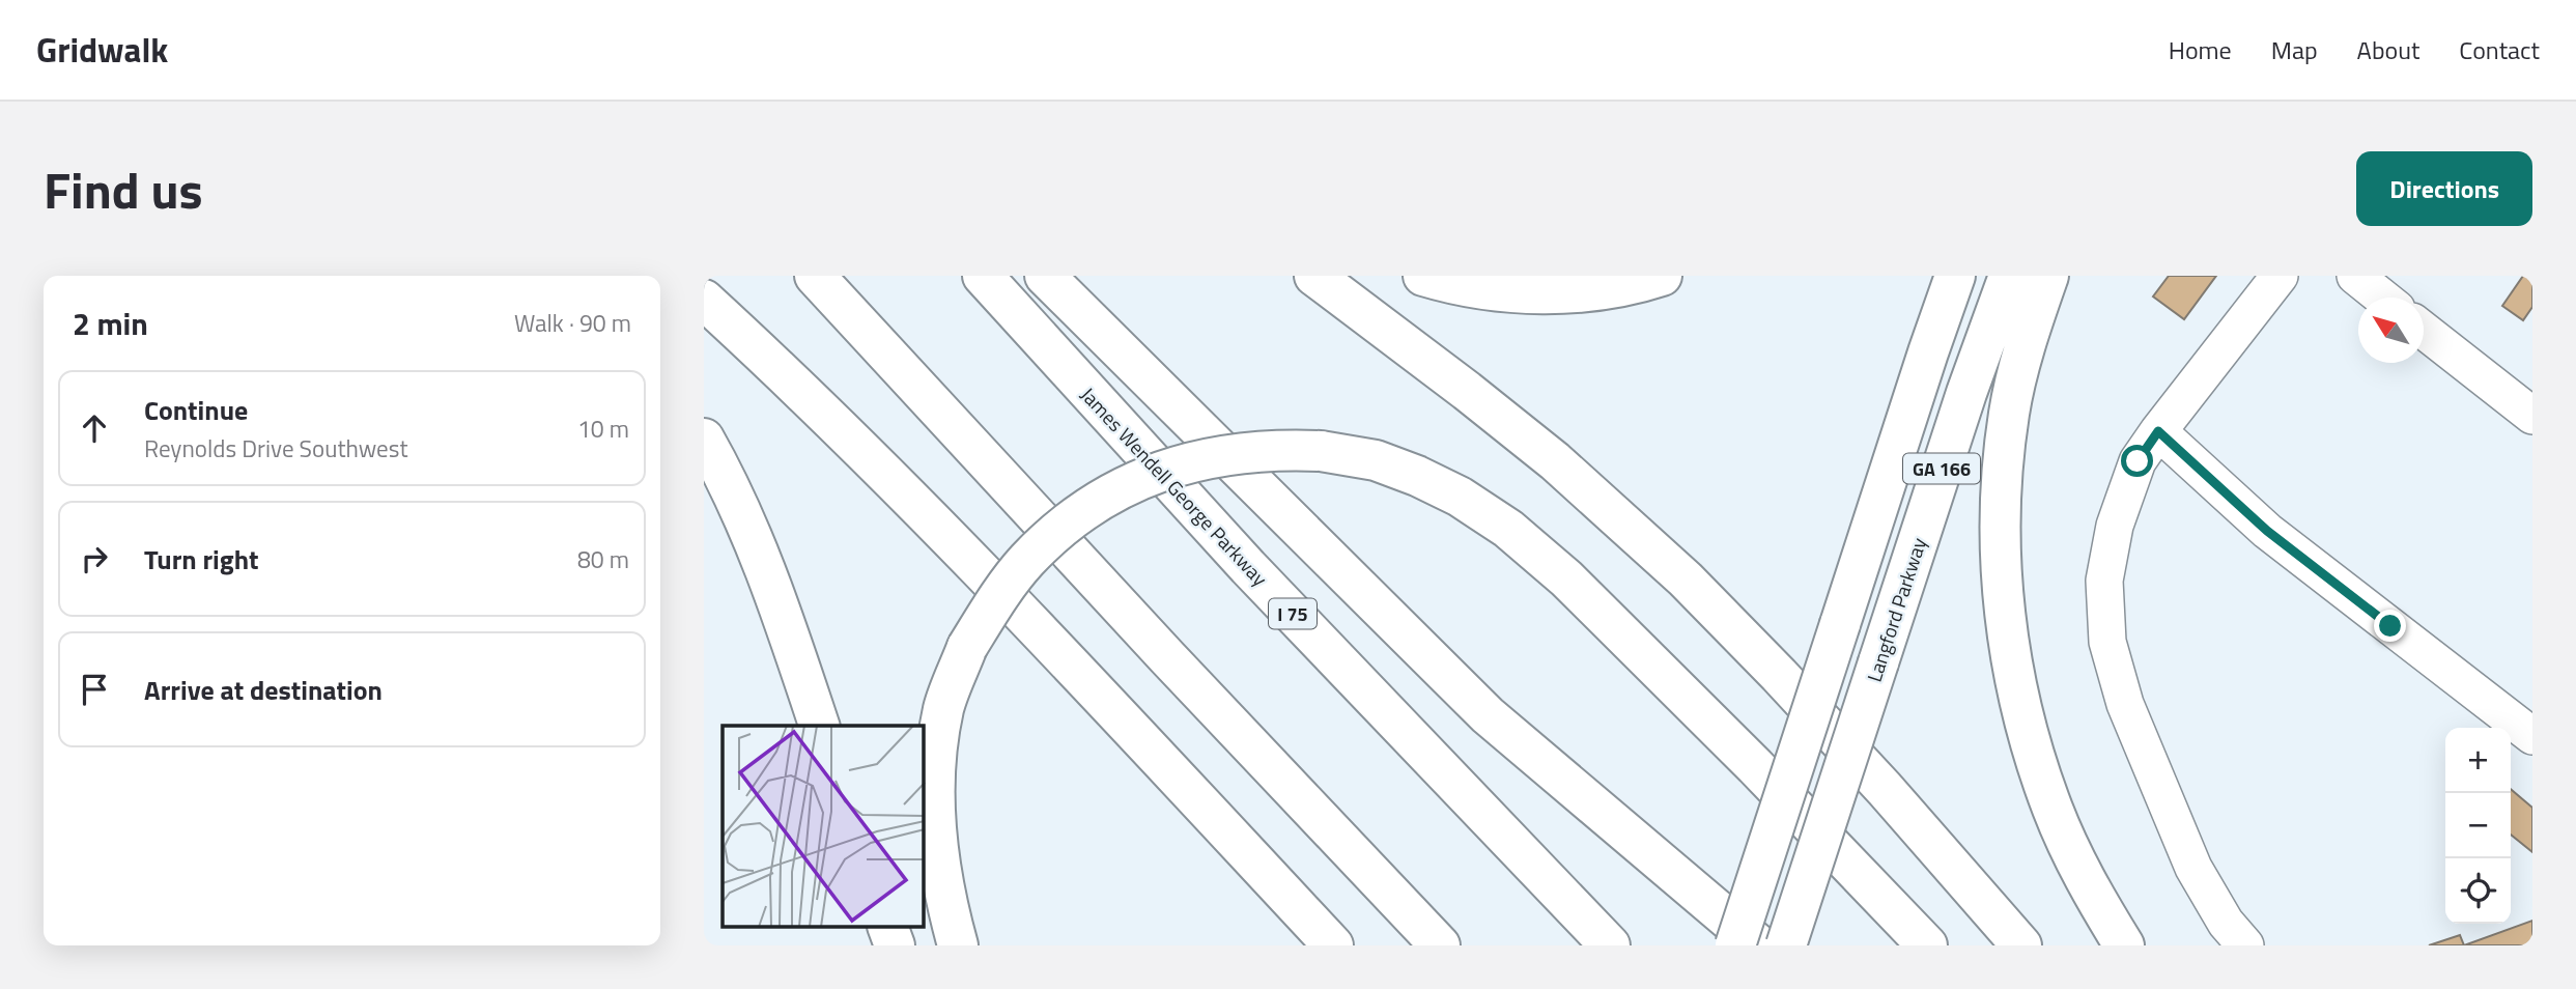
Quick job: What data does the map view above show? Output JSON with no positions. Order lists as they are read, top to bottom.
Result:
{
  "streets": {
    "highway": [
      "GA 166",
      "James Wendell George Parkway",
      "Langford Parkway",
      "I 75"
    ]
  },
  "north": "top left",
  "page": {
    "header": "Gridwalk",
    "nav": [
      "Home",
      "Map",
      "About",
      "Contact"
    ],
    "title": "Find us",
    "buttons": "Directions",
    "heading": ["2 min", "Walk · 90 m"],
    "list": [
      ["Continue", "Reynolds Drive Southwest", "10 m"],
      ["Turn right", "80 m"],
      "Arrive at destination"
    ],
    "map_buttons": ["+", "−"]
  }
}
